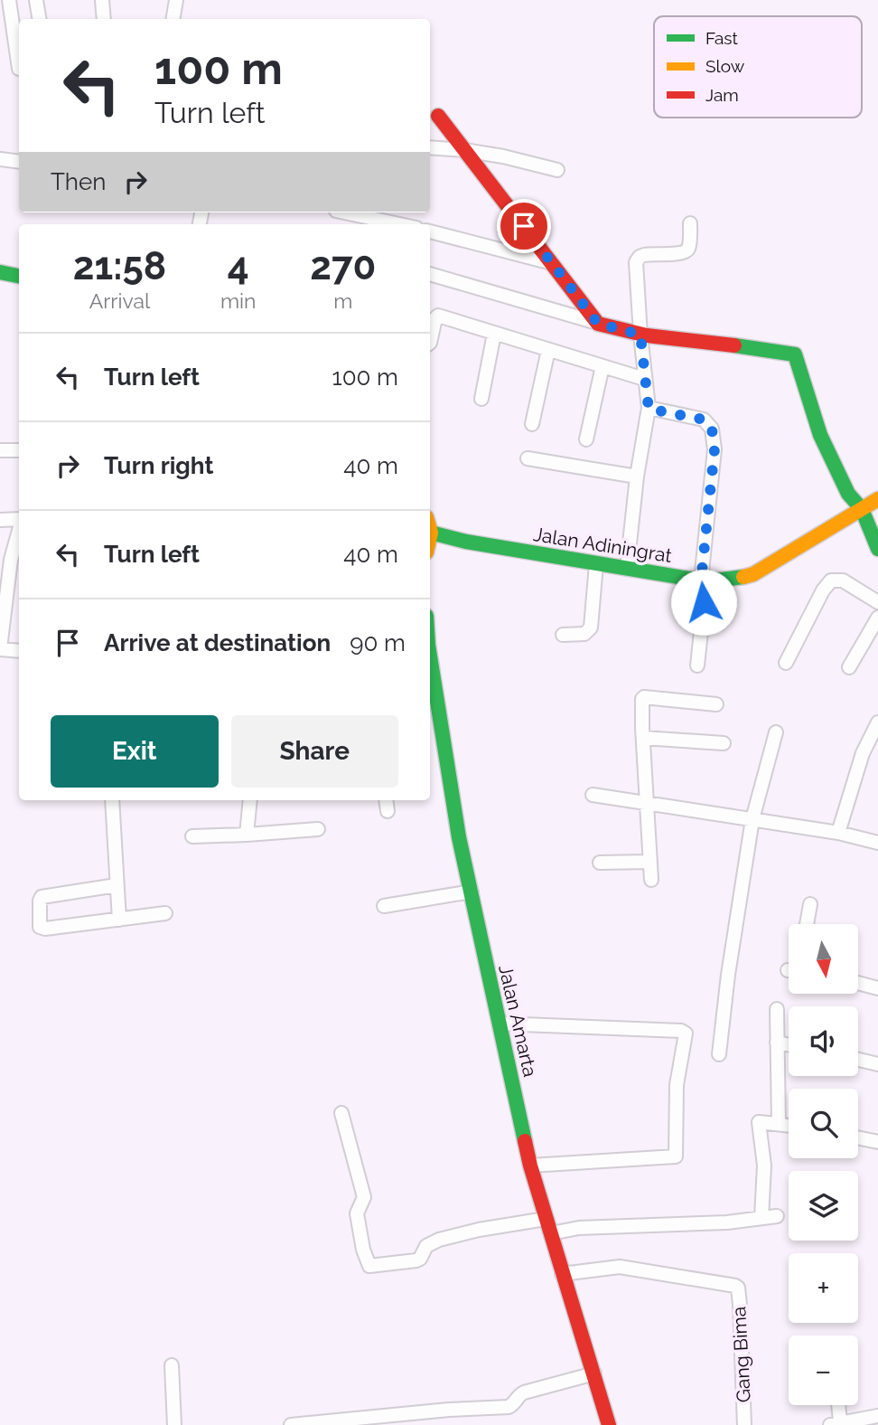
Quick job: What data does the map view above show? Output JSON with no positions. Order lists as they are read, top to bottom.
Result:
{
  "streets": {
    "street": ["Jalan Adiningrat", "Jalan Amarta", "Gang Bima"]
  },
  "crossings": [
    ["Jalan Amarta", "Gang Bima"]
  ],
  "legend": ["Fast", "Slow", "Jam"],
  "north": "bottom",
  "page": {
    "turn": ["100 m", "Turn left"],
    "then": "Then",
    "eta": [
      "21:58",
      "Arrival",
      "4",
      "min",
      "270",
      "m"
    ],
    "list": [
      {
        "name": "Turn left",
        "value": "100 m"
      },
      {
        "name": "Turn right",
        "value": "40 m"
      },
      {
        "name": "Turn left",
        "value": "40 m"
      },
      {
        "name": "Arrive at destination",
        "value": "90 m"
      }
    ],
    "buttons": ["Exit", "Share"],
    "map_buttons": ["+", "−"]
  }
}
